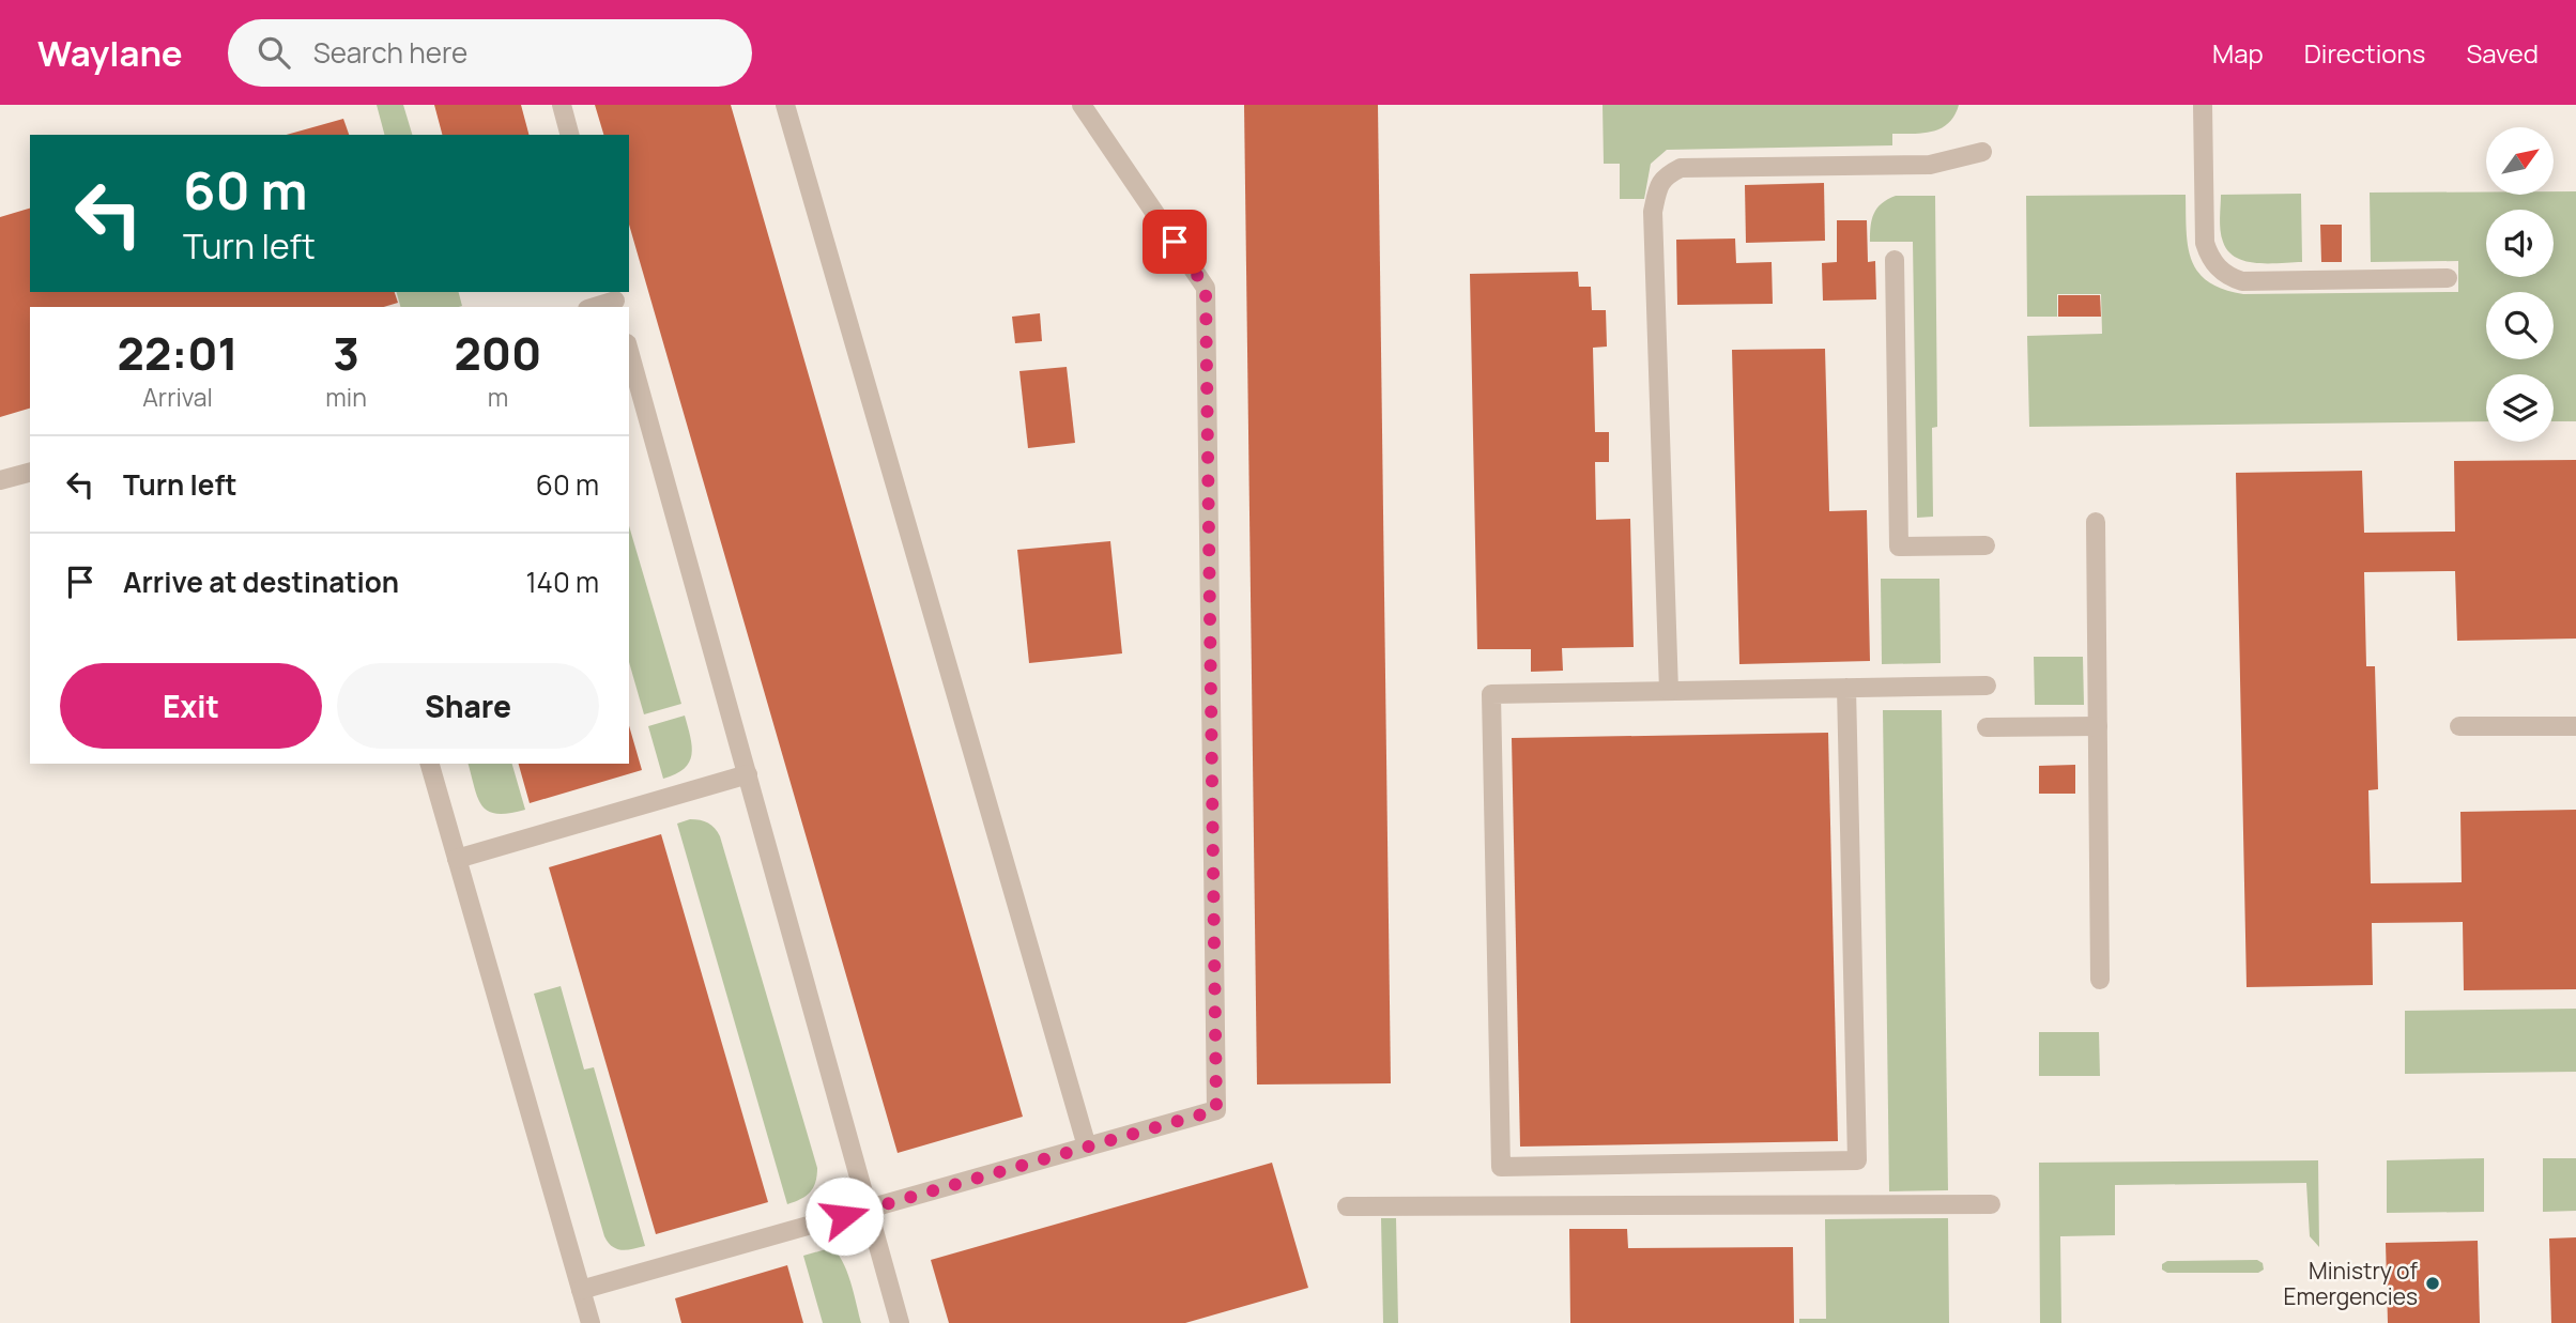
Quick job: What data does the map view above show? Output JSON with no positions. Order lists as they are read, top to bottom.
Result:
{
  "places": ["Ministry of Emergencies"],
  "north": "top right",
  "page": {
    "header": "Waylane",
    "search": "Search here",
    "nav": ["Map", "Directions", "Saved"],
    "turn": ["60 m", "Turn left"],
    "eta": [
      "22:01",
      "Arrival",
      "3",
      "min",
      "200",
      "m"
    ],
    "list": [
      {
        "name": "Turn left",
        "value": "60 m"
      },
      {
        "name": "Arrive at destination",
        "value": "140 m"
      }
    ],
    "buttons": ["Exit", "Share"]
  }
}
